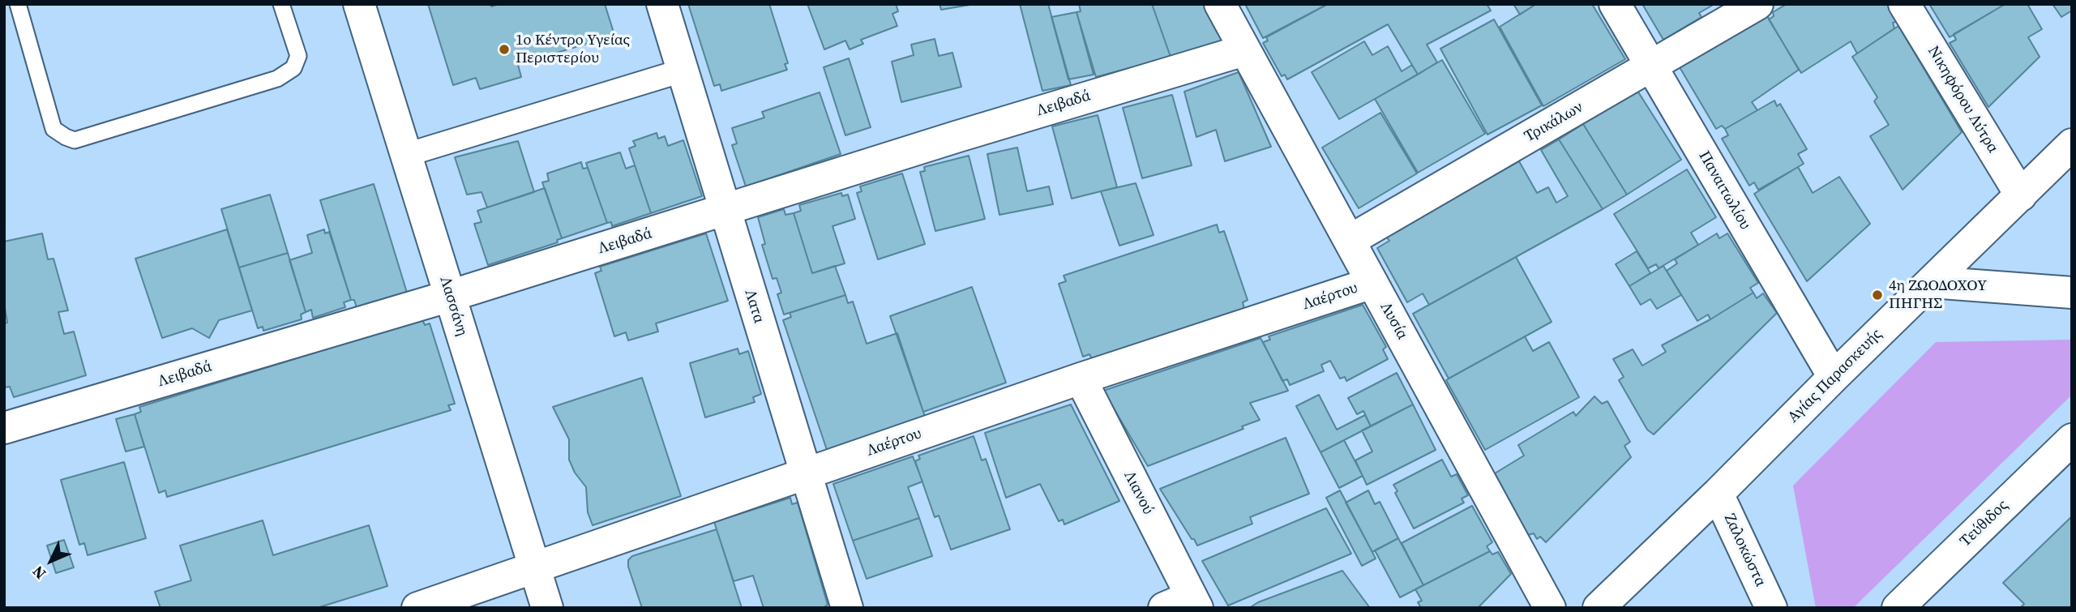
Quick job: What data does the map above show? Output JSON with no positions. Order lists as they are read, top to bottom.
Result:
{
  "streets": {
    "street": [
      "Νικηφόρου Λύτρα",
      "Λειβαδά",
      "Τρικάλων",
      "Παναιτωλίου",
      "Λαέρτου",
      "Λασσάνη",
      "Λατα",
      "Λυσία",
      "Αγίας Παρασκευής",
      "Λιανού",
      "Τεύθιδος",
      "Ζαλοκώστα"
    ]
  },
  "crossings": [
    ["Νικηφόρου Λύτρα", "Αγίας Παρασκευής"],
    ["Λειβαδά", "Λασσάνη"],
    ["Λειβαδά", "Λατα"],
    ["Λειβαδά", "Λυσία"],
    ["Τρικάλων", "Παναιτωλίου"],
    ["Τρικάλων", "Λυσία"],
    ["Παναιτωλίου", "Αγίας Παρασκευής"],
    ["Λαέρτου", "Λασσάνη"],
    ["Λαέρτου", "Λατα"],
    ["Λαέρτου", "Λυσία"],
    ["Λαέρτου", "Λιανού"],
    ["Αγίας Παρασκευής", "Ζαλοκώστα"]
  ],
  "places": ["1ο Κέντρο Υγείας Περιστερίου", "4η ΖΩΟΔΟΧΟΥ ΠΗΓΗΣ"],
  "north": "bottom left"
}
